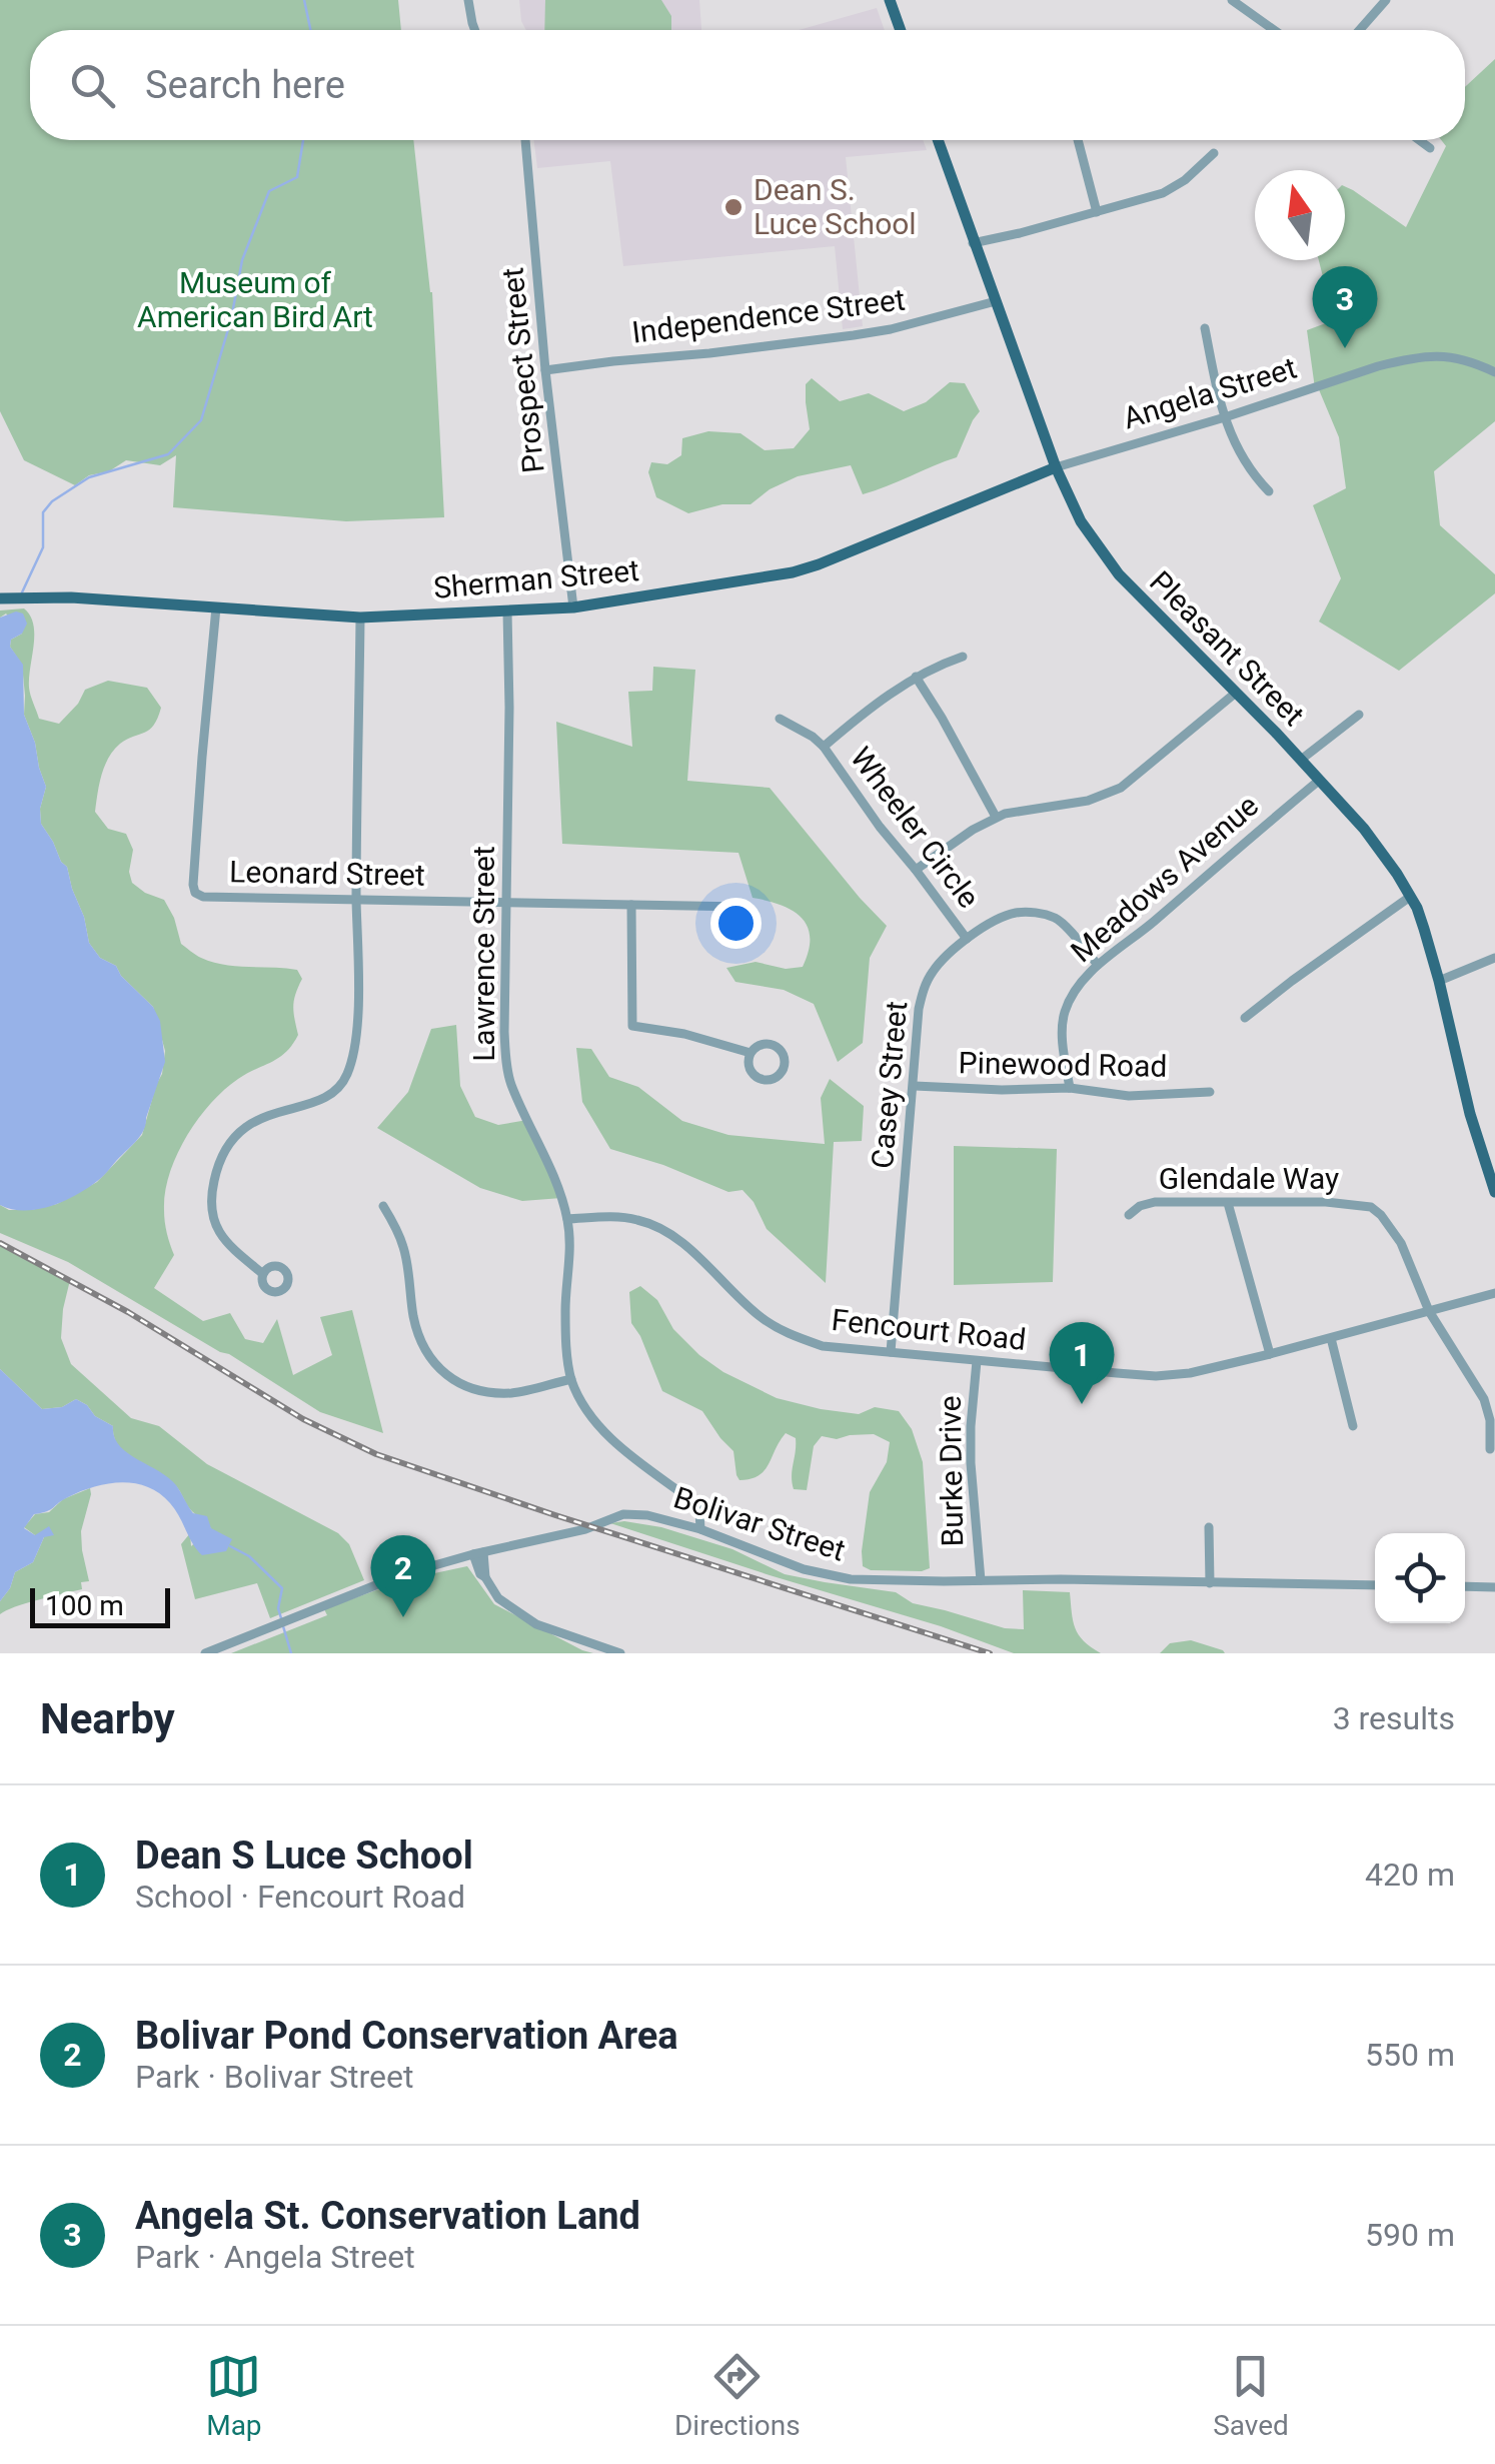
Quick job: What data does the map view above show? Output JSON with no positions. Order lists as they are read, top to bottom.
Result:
{
  "streets": {
    "main road": ["Sherman Street", "Pleasant Street"],
    "street": [
      "Independence Street",
      "Prospect Street",
      "Angela Street",
      "Wheeler Circle",
      "Leonard Street",
      "Meadows Avenue",
      "Lawrence Street",
      "Pinewood Road",
      "Casey Street",
      "Glendale Way",
      "Fencourt Road",
      "Burke Drive",
      "Bolivar Street"
    ]
  },
  "crossings": [
    ["Independence Street", "Prospect Street"],
    ["Independence Street", "Pleasant Street"],
    ["Prospect Street", "Sherman Street"],
    ["Angela Street", "Sherman Street"],
    ["Angela Street", "Pleasant Street"],
    ["Sherman Street", "Pleasant Street"],
    ["Sherman Street", "Leonard Street"],
    ["Sherman Street", "Lawrence Street"],
    ["Pleasant Street", "Meadows Avenue"],
    ["Wheeler Circle", "Casey Street"],
    ["Leonard Street", "Lawrence Street"],
    ["Meadows Avenue", "Pinewood Road"],
    ["Meadows Avenue", "Casey Street"],
    ["Lawrence Street", "Fencourt Road"],
    ["Lawrence Street", "Bolivar Street"],
    ["Pinewood Road", "Casey Street"],
    ["Casey Street", "Fencourt Road"],
    ["Glendale Way", "Fencourt Road"],
    ["Fencourt Road", "Burke Drive"],
    ["Burke Drive", "Bolivar Street"]
  ],
  "parks": ["Museum of American Bird Art"],
  "places": ["Dean S. Luce School"],
  "scale_bar": "100 m",
  "north": "top",
  "page": {
    "search": "Search here",
    "pins": ["3", "1", "2"],
    "scale": "100 m",
    "heading": ["Nearby", "3 results"],
    "list": [
      {
        "mark": "1",
        "name": "Dean S Luce School",
        "note": "School · Fencourt Road",
        "value": "420 m"
      },
      {
        "mark": "2",
        "name": "Bolivar Pond Conservation Area",
        "note": "Park · Bolivar Street",
        "value": "550 m"
      },
      {
        "mark": "3",
        "name": "Angela St. Conservation Land",
        "note": "Park · Angela Street",
        "value": "590 m"
      }
    ],
    "nav": ["Map", "Directions", "Saved"]
  }
}
